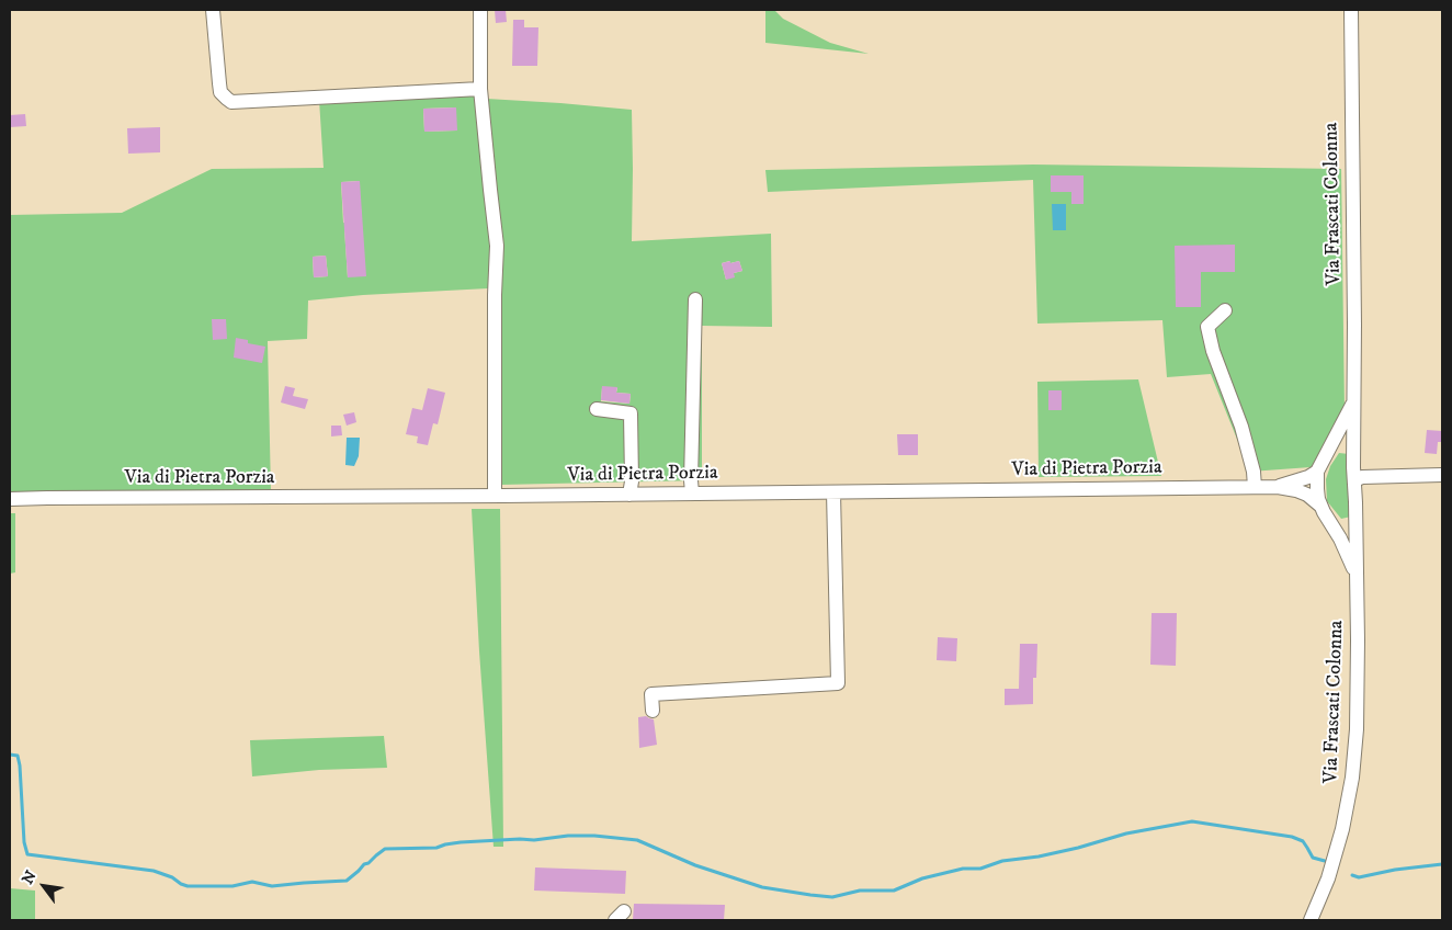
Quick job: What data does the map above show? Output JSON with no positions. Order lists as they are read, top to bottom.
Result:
{
  "streets": {
    "street": ["Via Frascati Colonna", "Via di Pietra Porzia"]
  },
  "north": "top left"
}
